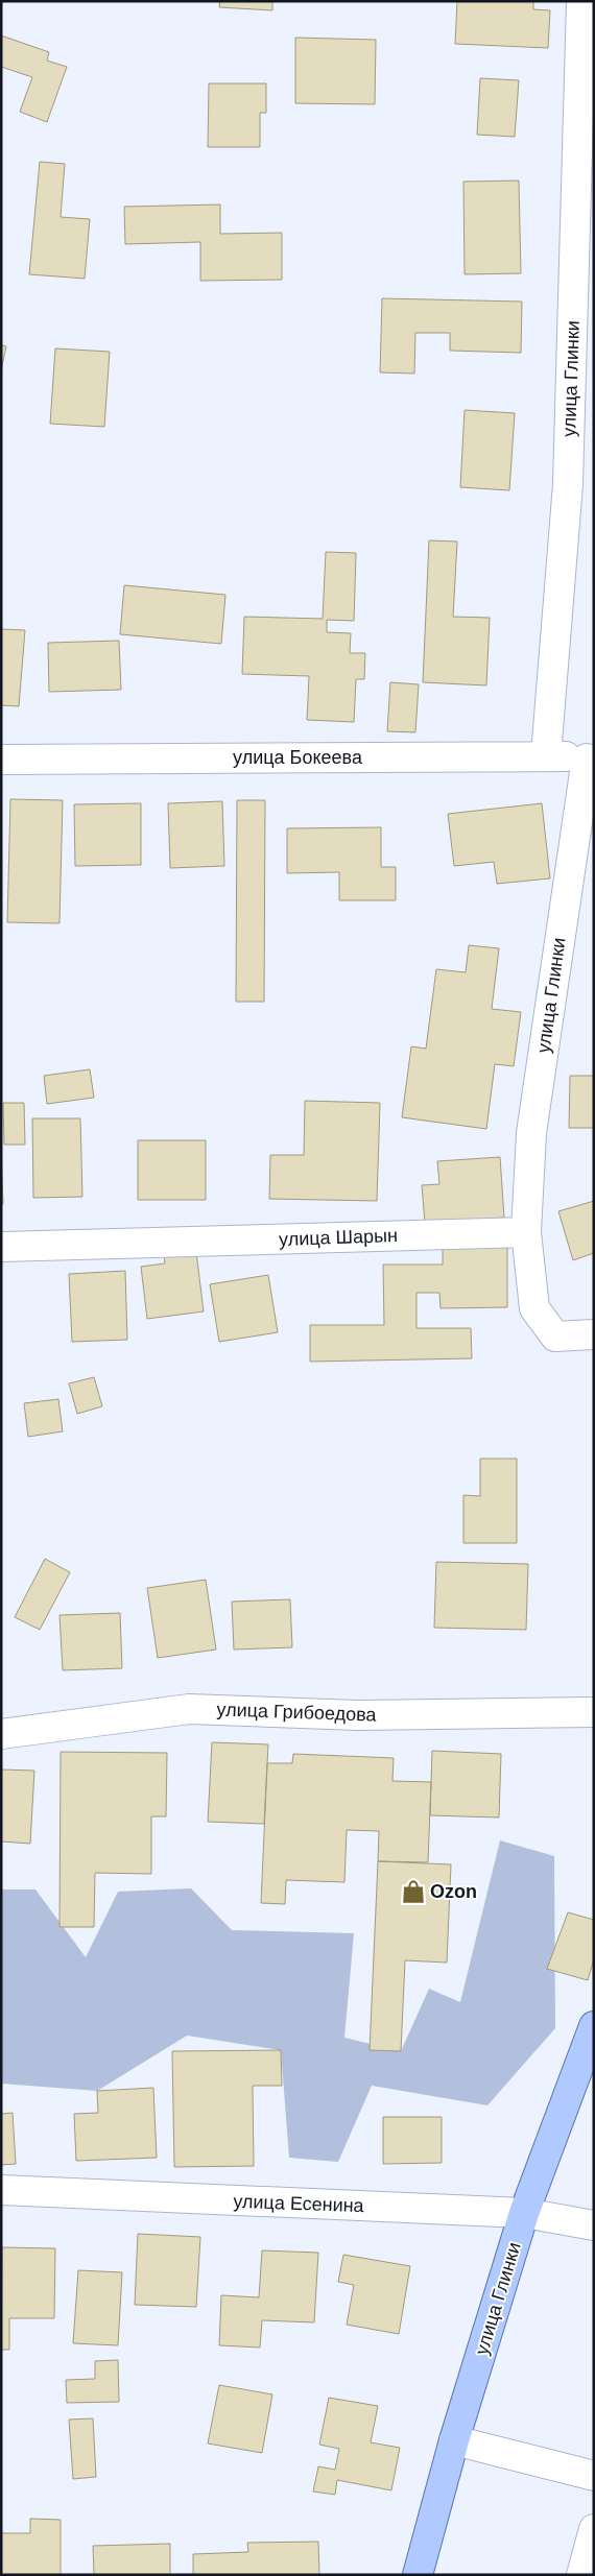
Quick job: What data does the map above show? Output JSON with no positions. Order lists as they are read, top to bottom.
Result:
{
  "streets": {
    "main road": ["улица Глинки"],
    "street": [
      "улица Бокеева",
      "улица Шарын",
      "улица Грибоедова",
      "улица Есенина"
    ]
  },
  "crossings": [
    ["улица Глинки", "улица Бокеева"],
    ["улица Глинки", "улица Шарын"],
    ["улица Глинки", "улица Есенина"]
  ],
  "places": {
    "shop": ["Ozon"]
  }
}
